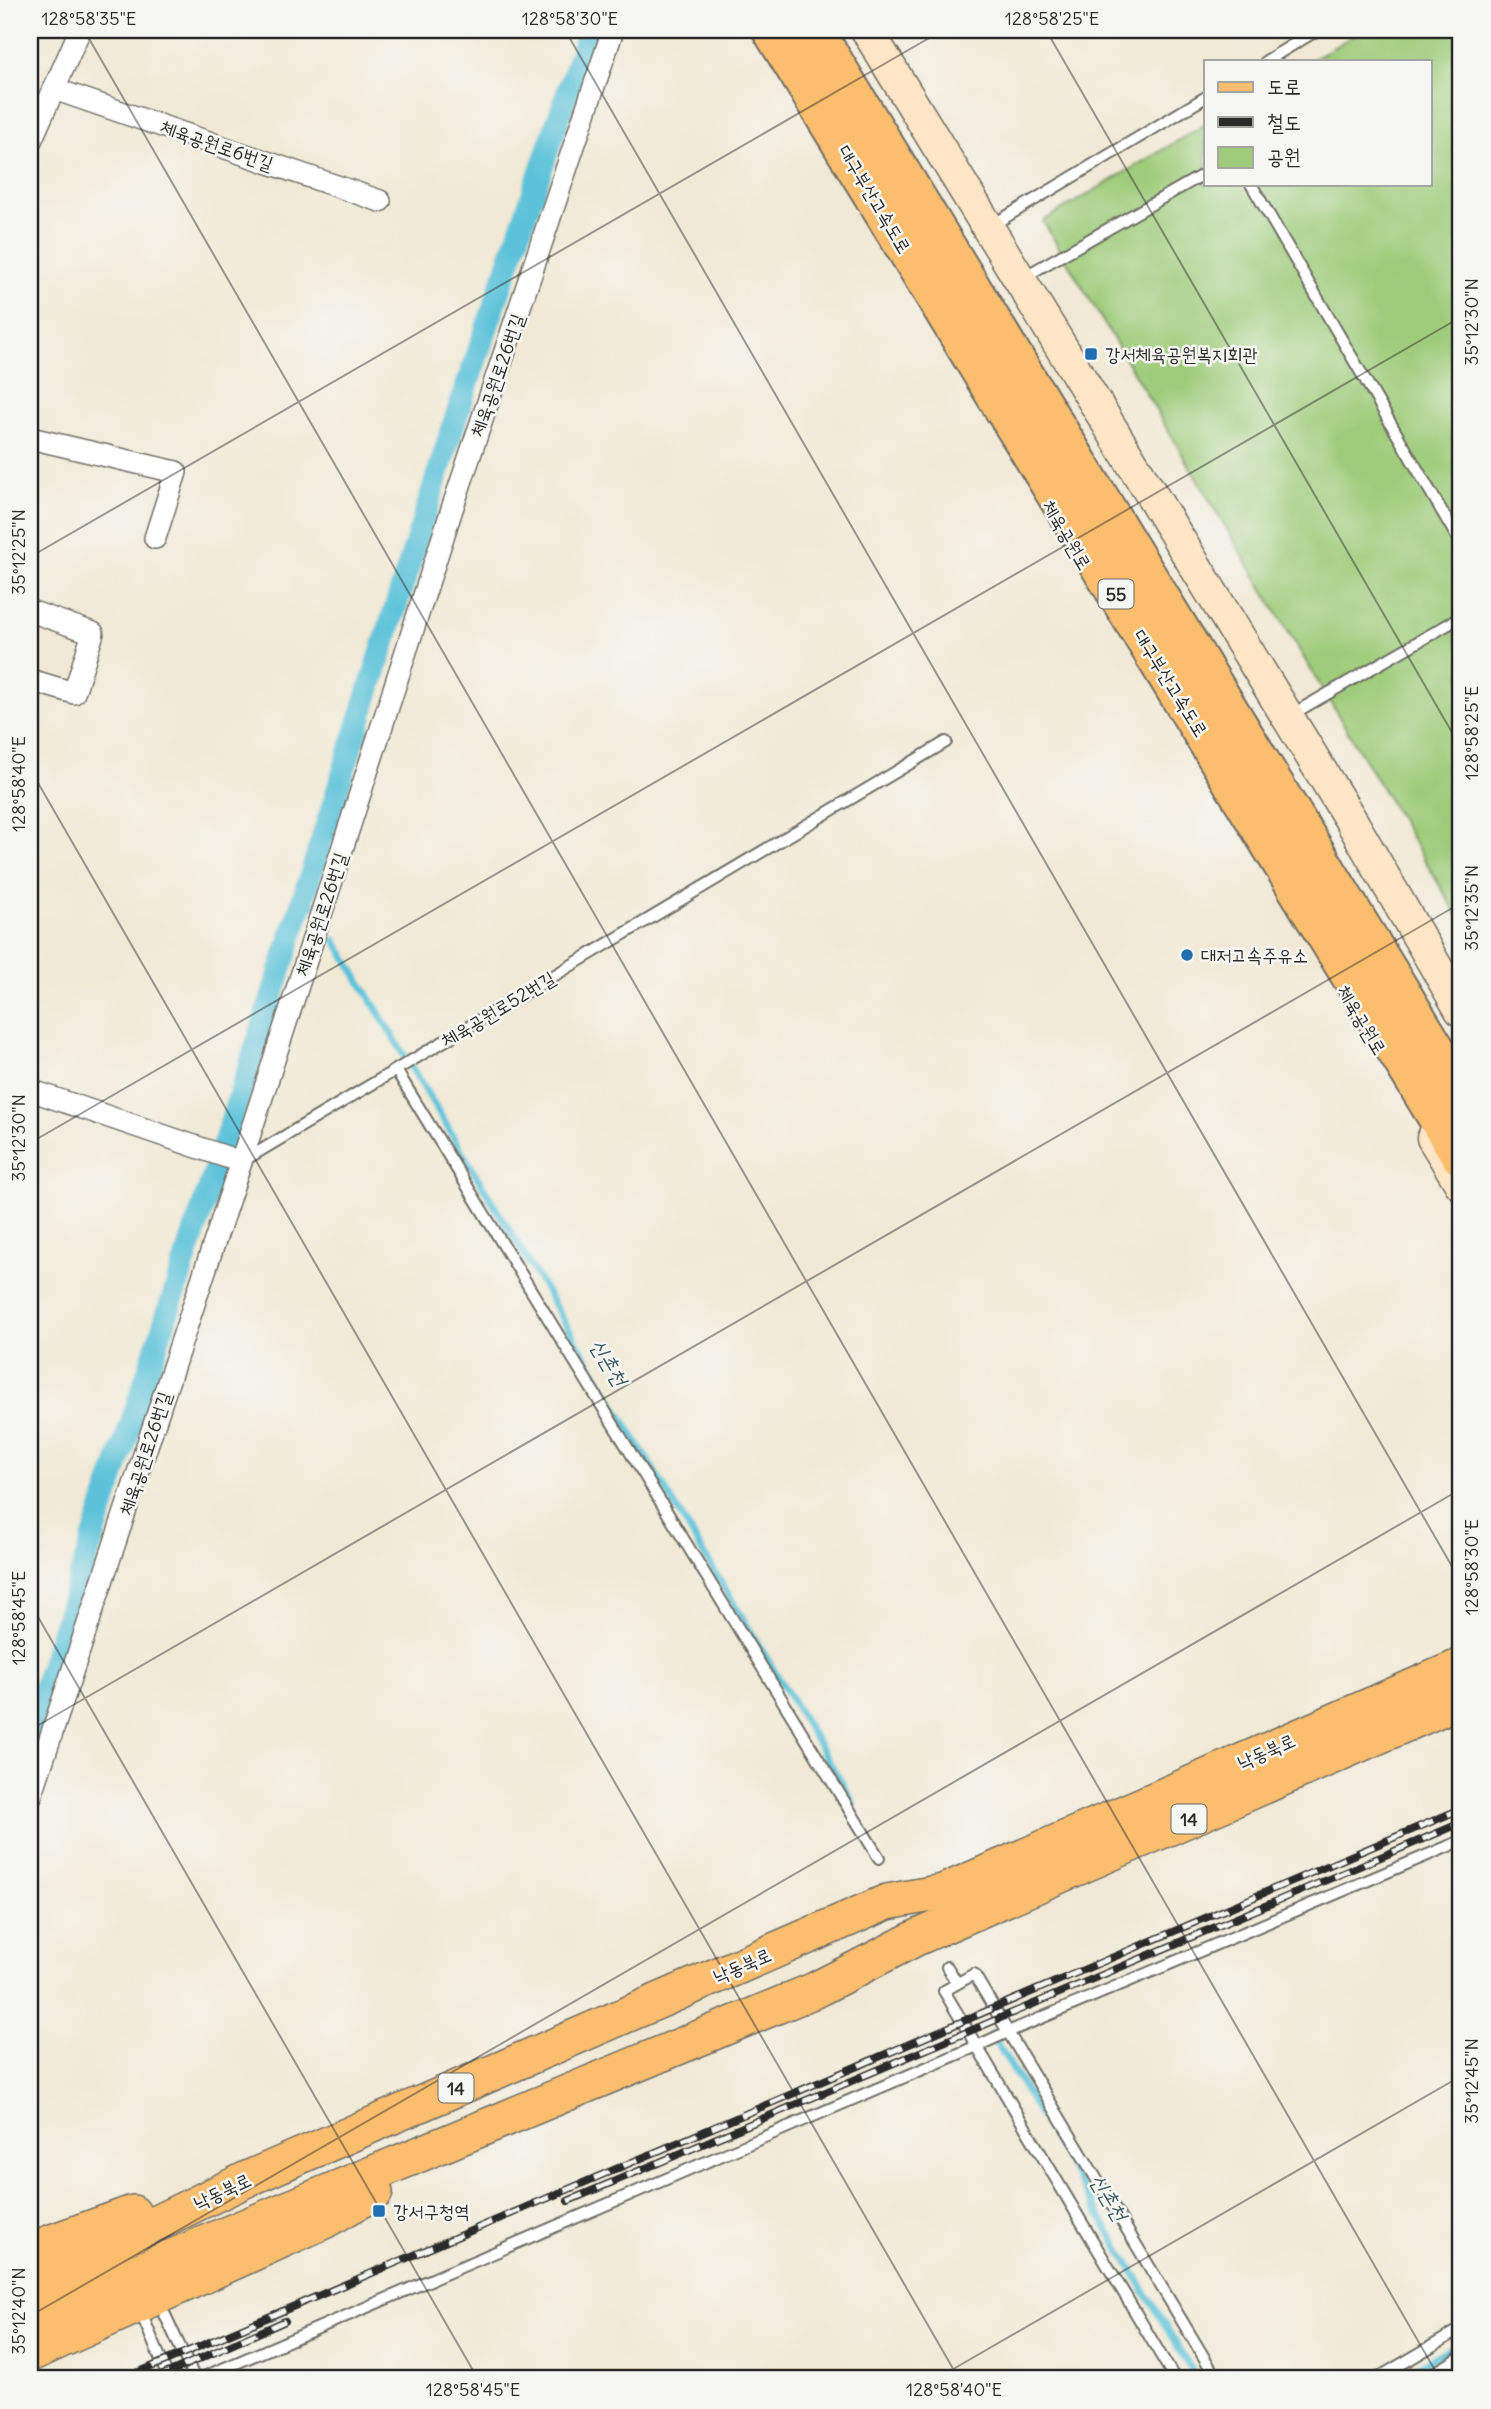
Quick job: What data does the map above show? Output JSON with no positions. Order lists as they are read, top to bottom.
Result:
{
  "streets": {
    "highway": ["대구부산고속도로", "55"],
    "main road": ["체육공원로", "낙동북로", "14"],
    "street": ["체육공원로6번길", "체육공원로26번길"],
    "lane": ["체육공원로52번길"]
  },
  "crossings": [
    ["체육공원로26번길", "체육공원로52번길"]
  ],
  "water": ["신촌천"],
  "places": {
    "transit": ["강서체육공원복지회관", "강서구청역"],
    "other": ["대저고속주유소"]
  },
  "legend": ["도로", "철도", "공원"],
  "coordinates": [
    "128°58'35\"E",
    "128°58'30\"E",
    "128°58'25\"E",
    "35°12'30\"N",
    "35°12'25\"N",
    "128°58'40\"E",
    "35°12'35\"N",
    "128°58'45\"E",
    "35°12'45\"N",
    "35°12'40\"N"
  ]
}
